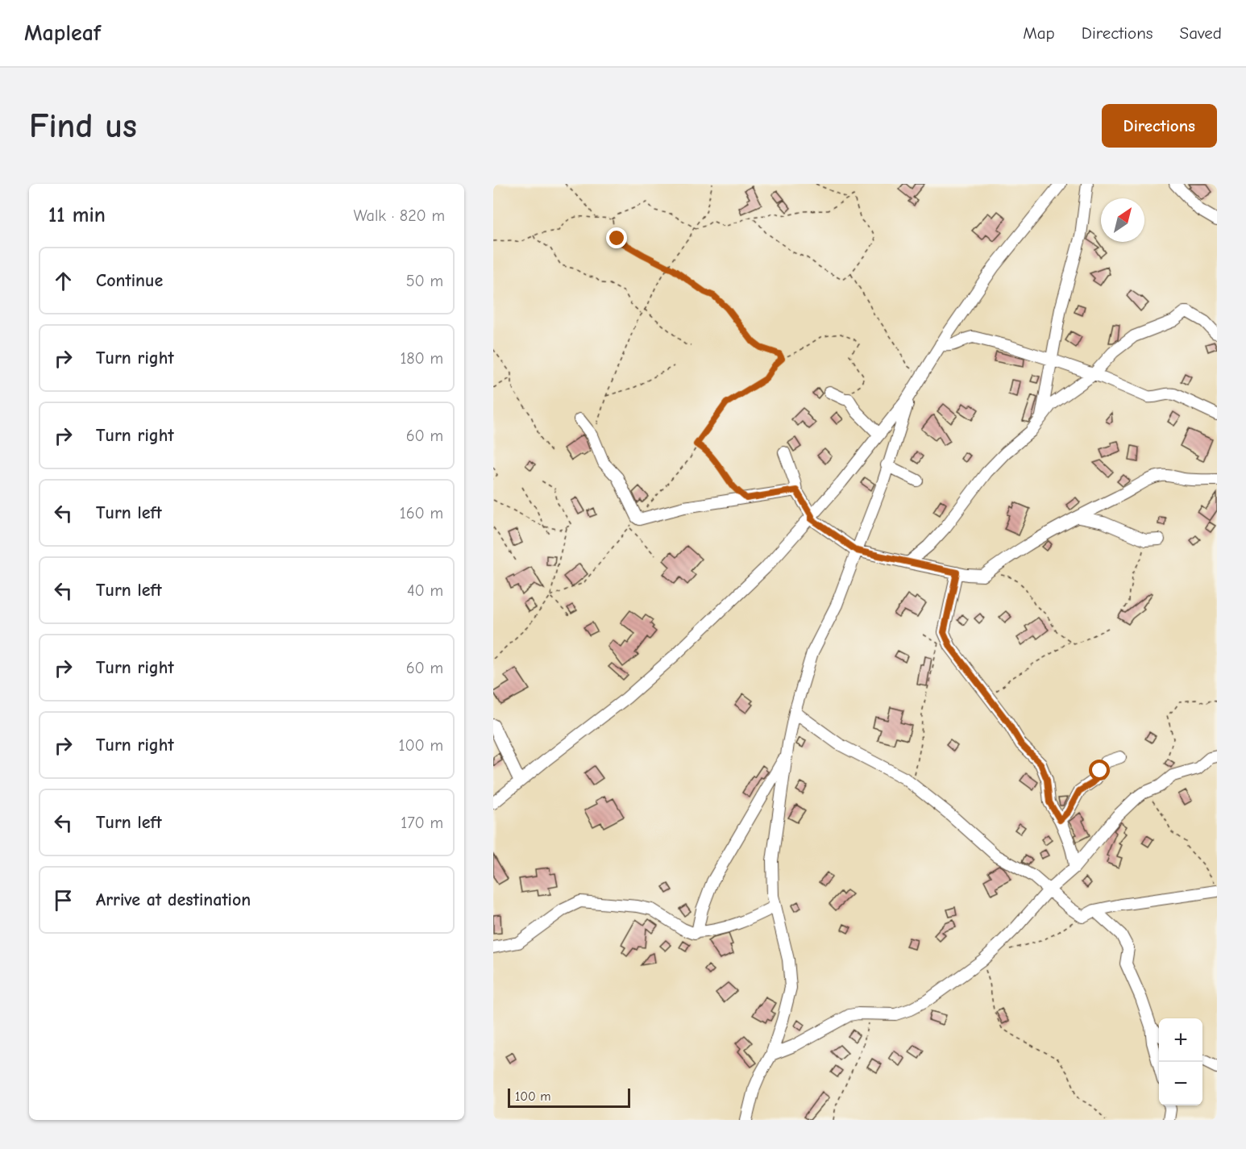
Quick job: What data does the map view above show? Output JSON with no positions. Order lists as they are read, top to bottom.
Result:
{
  "scale_bar": "100 m",
  "north": "top right",
  "page": {
    "header": "Mapleaf",
    "nav": ["Map", "Directions", "Saved"],
    "buttons": "Directions",
    "title": "Find us",
    "heading": ["11 min", "Walk · 820 m"],
    "list": [
      ["Continue", "50 m"],
      ["Turn right", "180 m"],
      ["Turn right", "60 m"],
      ["Turn left", "160 m"],
      ["Turn left", "40 m"],
      ["Turn right", "60 m"],
      ["Turn right", "100 m"],
      ["Turn left", "170 m"],
      "Arrive at destination"
    ],
    "map_buttons": ["+", "−"],
    "scale": "100 m"
  }
}
